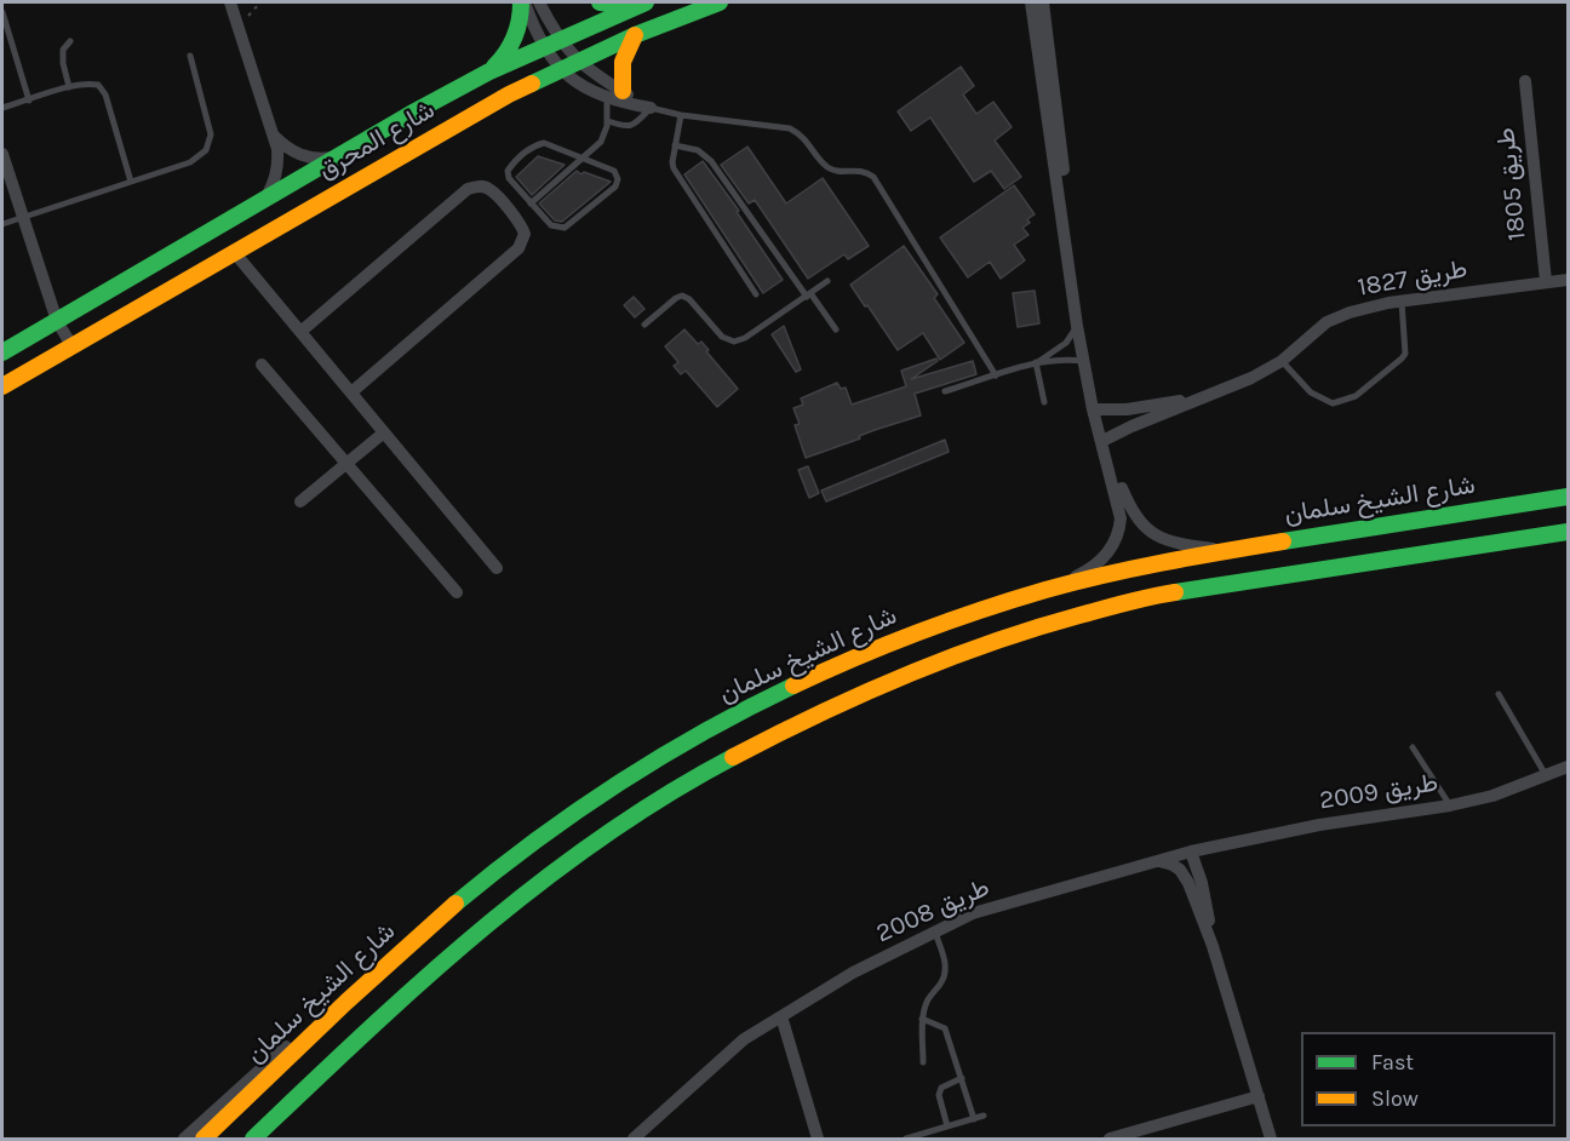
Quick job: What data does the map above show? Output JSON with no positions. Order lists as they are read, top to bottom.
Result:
{
  "streets": {
    "main road": ["شارع المحرق", "شارع الشيخ سلمان"],
    "street": [
      "طريق 1805",
      "طريق 1827",
      "طريق 2009",
      "طريق 2008"
    ]
  },
  "crossings": [
    ["طريق 1805", "طريق 1827"],
    ["طريق 2009", "طريق 2008"]
  ],
  "legend": ["Fast", "Slow"]
}
